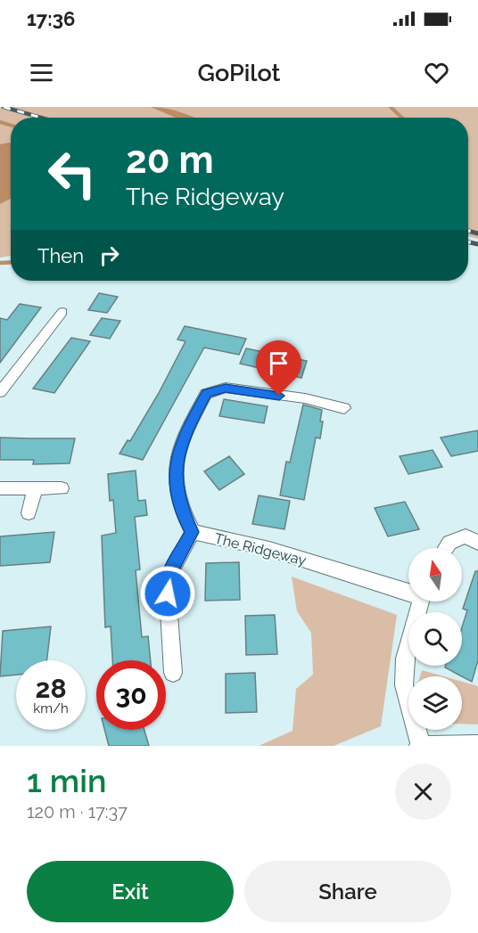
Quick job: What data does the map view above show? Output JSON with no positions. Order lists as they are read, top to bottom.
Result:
{
  "streets": {
    "street": ["The Ridgeway"]
  },
  "north": "top",
  "page": {
    "status": "17:36",
    "header": "GoPilot",
    "turn": ["20 m", "The Ridgeway"],
    "then": "Then",
    "speed": "28 km/h",
    "limit": "30",
    "heading": ["1 min", "120 m · 17:37"],
    "buttons": ["Exit", "Share"]
  }
}
